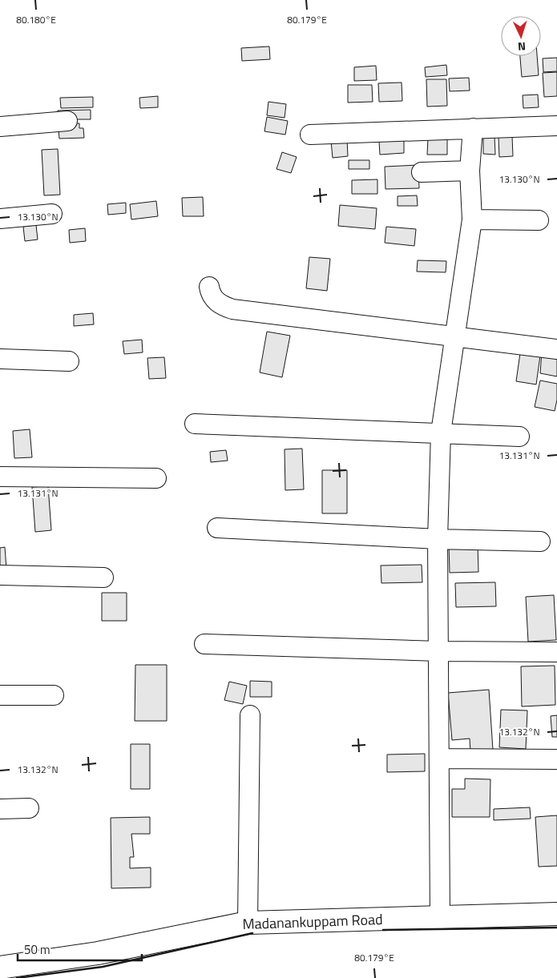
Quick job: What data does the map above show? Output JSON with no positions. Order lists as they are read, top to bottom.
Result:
{
  "streets": {
    "main road": ["Madanankuppam Road"]
  },
  "scale_bar": "50 m",
  "north": "bottom",
  "coordinates": [
    "80.180°E",
    "80.179°E",
    "13.130°N",
    "13.131°N",
    "13.132°N"
  ]
}
